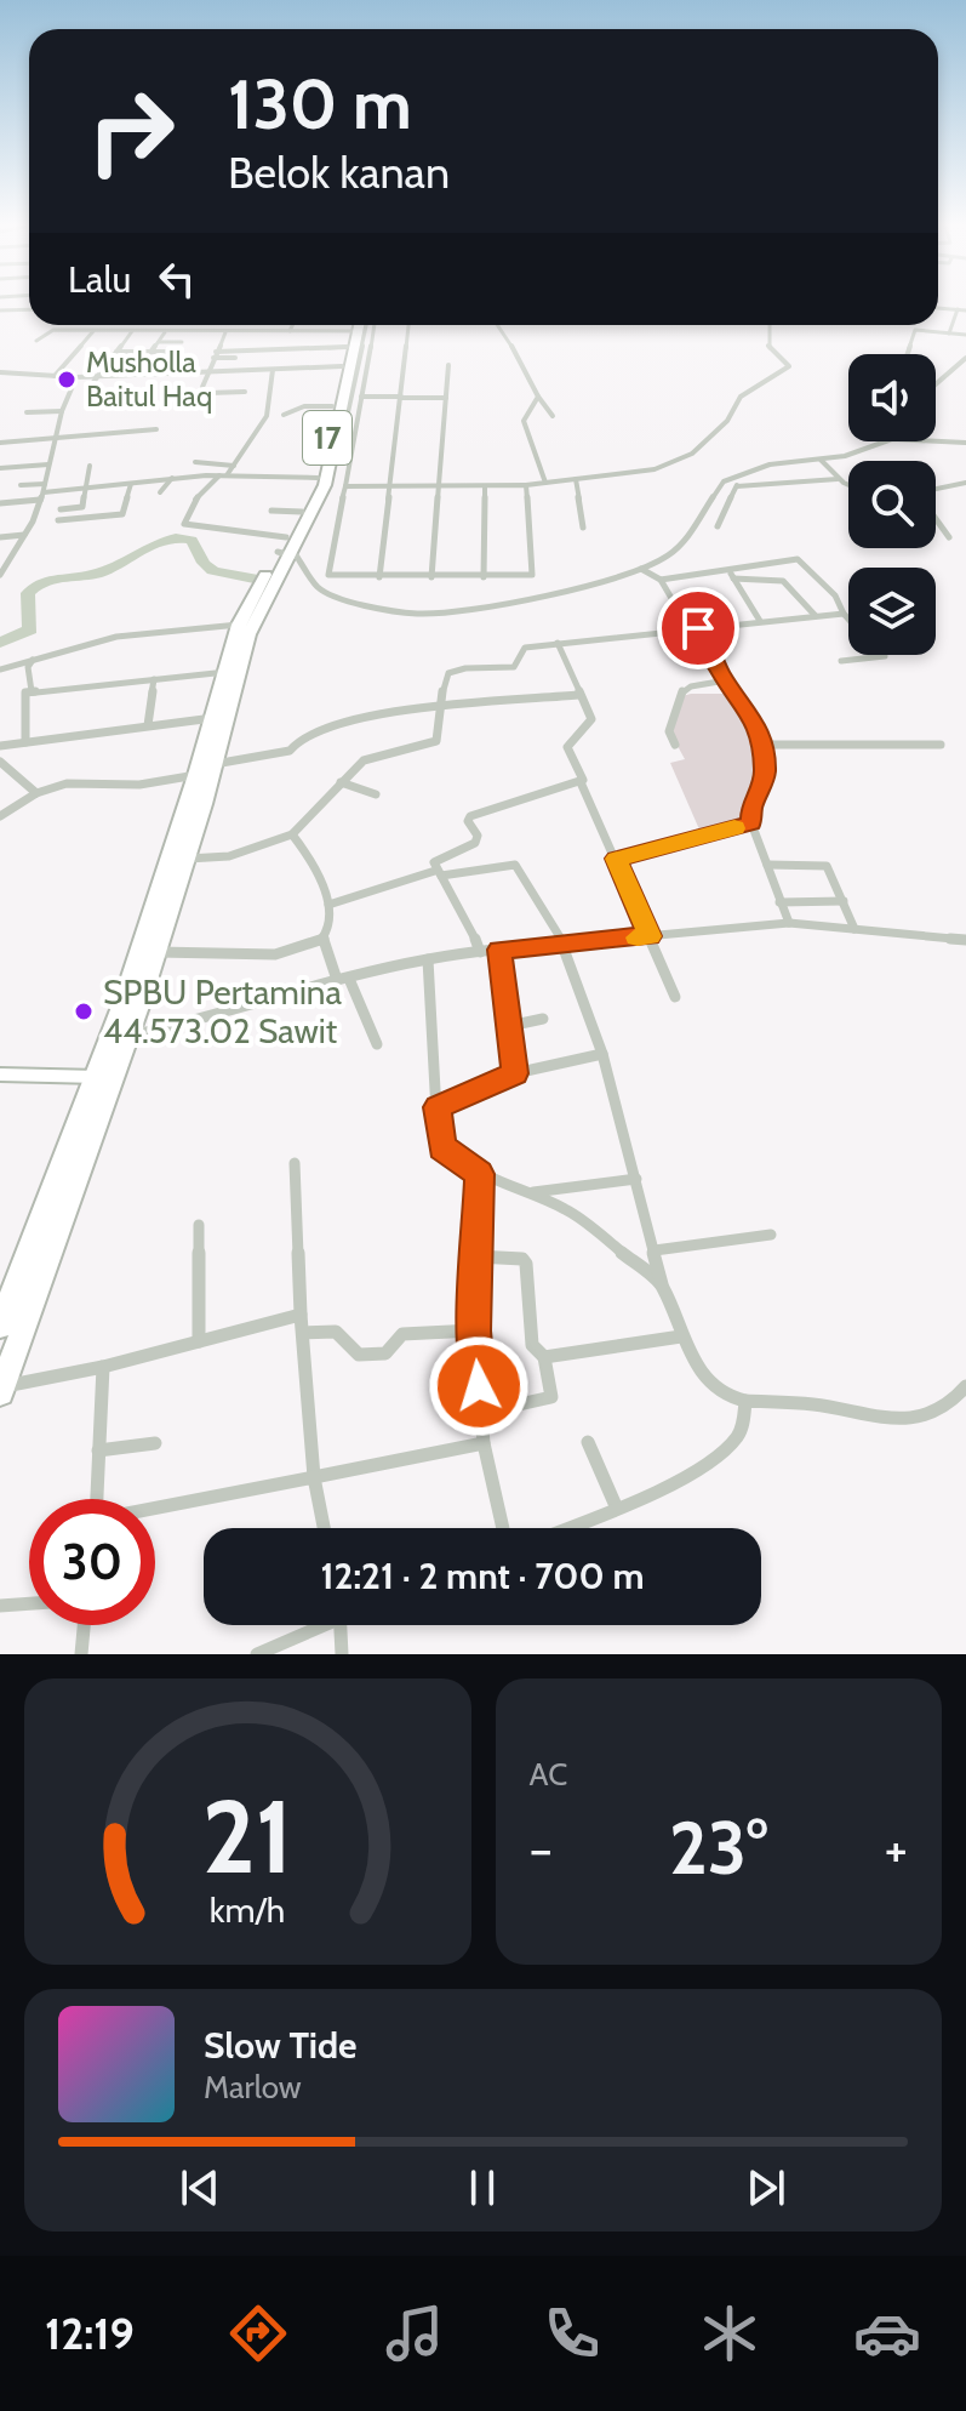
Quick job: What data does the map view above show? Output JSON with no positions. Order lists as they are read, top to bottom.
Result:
{
  "streets": {
    "highway": ["17"]
  },
  "places": ["Musholla Baitul Haq", "SPBU Pertamina 44.573.02 Sawit"],
  "page": {
    "turn": ["130 m", "Belok kanan"],
    "then": "Lalu",
    "limit": "30",
    "trip": "12:21 · 2 mnt · 700 m",
    "tile": "AC",
    "heat": ["−", "23°", "+"],
    "song": ["Slow Tide", "Marlow"],
    "tabs": "12:19",
    "gauge": ["21", "km/h"]
  }
}
